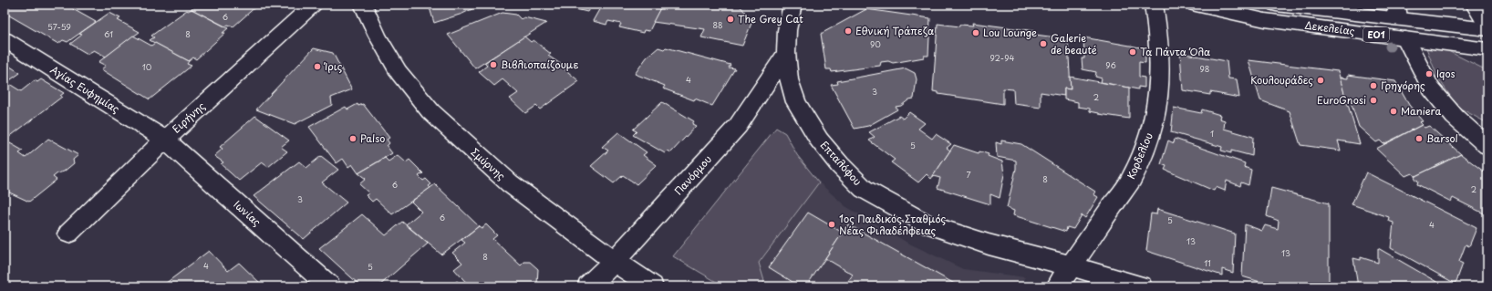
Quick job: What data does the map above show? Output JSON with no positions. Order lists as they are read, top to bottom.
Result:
{
  "streets": {
    "street": [
      "Δεκελείας",
      "ΕΟ1",
      "Αγίας Ευφημίας",
      "Ειρήνης",
      "Κορδελίου",
      "Επταλόφου",
      "Σμύρνης",
      "Πανόρμου",
      "Ιωνίας"
    ]
  },
  "crossings": [
    ["Αγίας Ευφημίας", "Ειρήνης"],
    ["Αγίας Ευφημίας", "Ιωνίας"],
    ["Ειρήνης", "Ιωνίας"],
    ["Κορδελίου", "Επταλόφου"],
    ["Επταλόφου", "Πανόρμου"],
    ["Σμύρνης", "Πανόρμου"]
  ],
  "places": [
    "The Grey Cat",
    "Εθνική Τράπεζα",
    "Lou Lounge",
    "Galerie de beauté",
    "Τα Πάντα Όλα",
    "Βιβλιοπαίζουμε",
    "Ίρις",
    "Iqos",
    "Κουλουράδες",
    "Γρηγόρης",
    "EuroGnosi",
    "Maniera",
    "Palso",
    "Barsol",
    "1ος Παιδικός Σταθμός Νέας Φιλαδέλφειας"
  ],
  "house_numbers": [
    "6",
    "88",
    "57-59",
    "61",
    "8",
    "90",
    "92-94",
    "96",
    "10",
    "98",
    "4",
    "3",
    "2",
    "1",
    "5",
    "7",
    "8",
    "6",
    "2",
    "3",
    "6",
    "5",
    "4",
    "13",
    "13",
    "8",
    "11",
    "4",
    "5"
  ]
}
